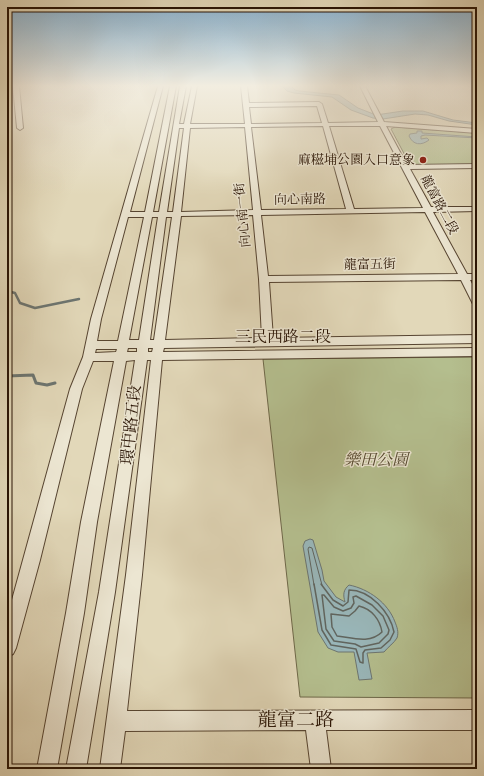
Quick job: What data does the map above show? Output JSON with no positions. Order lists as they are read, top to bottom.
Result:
{
  "streets": {
    "street": [
      "向心南路",
      "龍富路二段",
      "向心南一街",
      "龍富五街",
      "三民西路二段",
      "環中路五段",
      "龍富二路"
    ]
  },
  "crossings": [
    ["向心南路", "龍富路二段"],
    ["向心南路", "向心南一街"],
    ["向心南路", "環中路五段"],
    ["龍富路二段", "龍富五街"],
    ["向心南一街", "龍富五街"],
    ["向心南一街", "三民西路二段"],
    ["三民西路二段", "環中路五段"],
    ["環中路五段", "龍富二路"]
  ],
  "parks": ["樂田公園"],
  "places": ["麻糍埔公園入口意象"]
}
